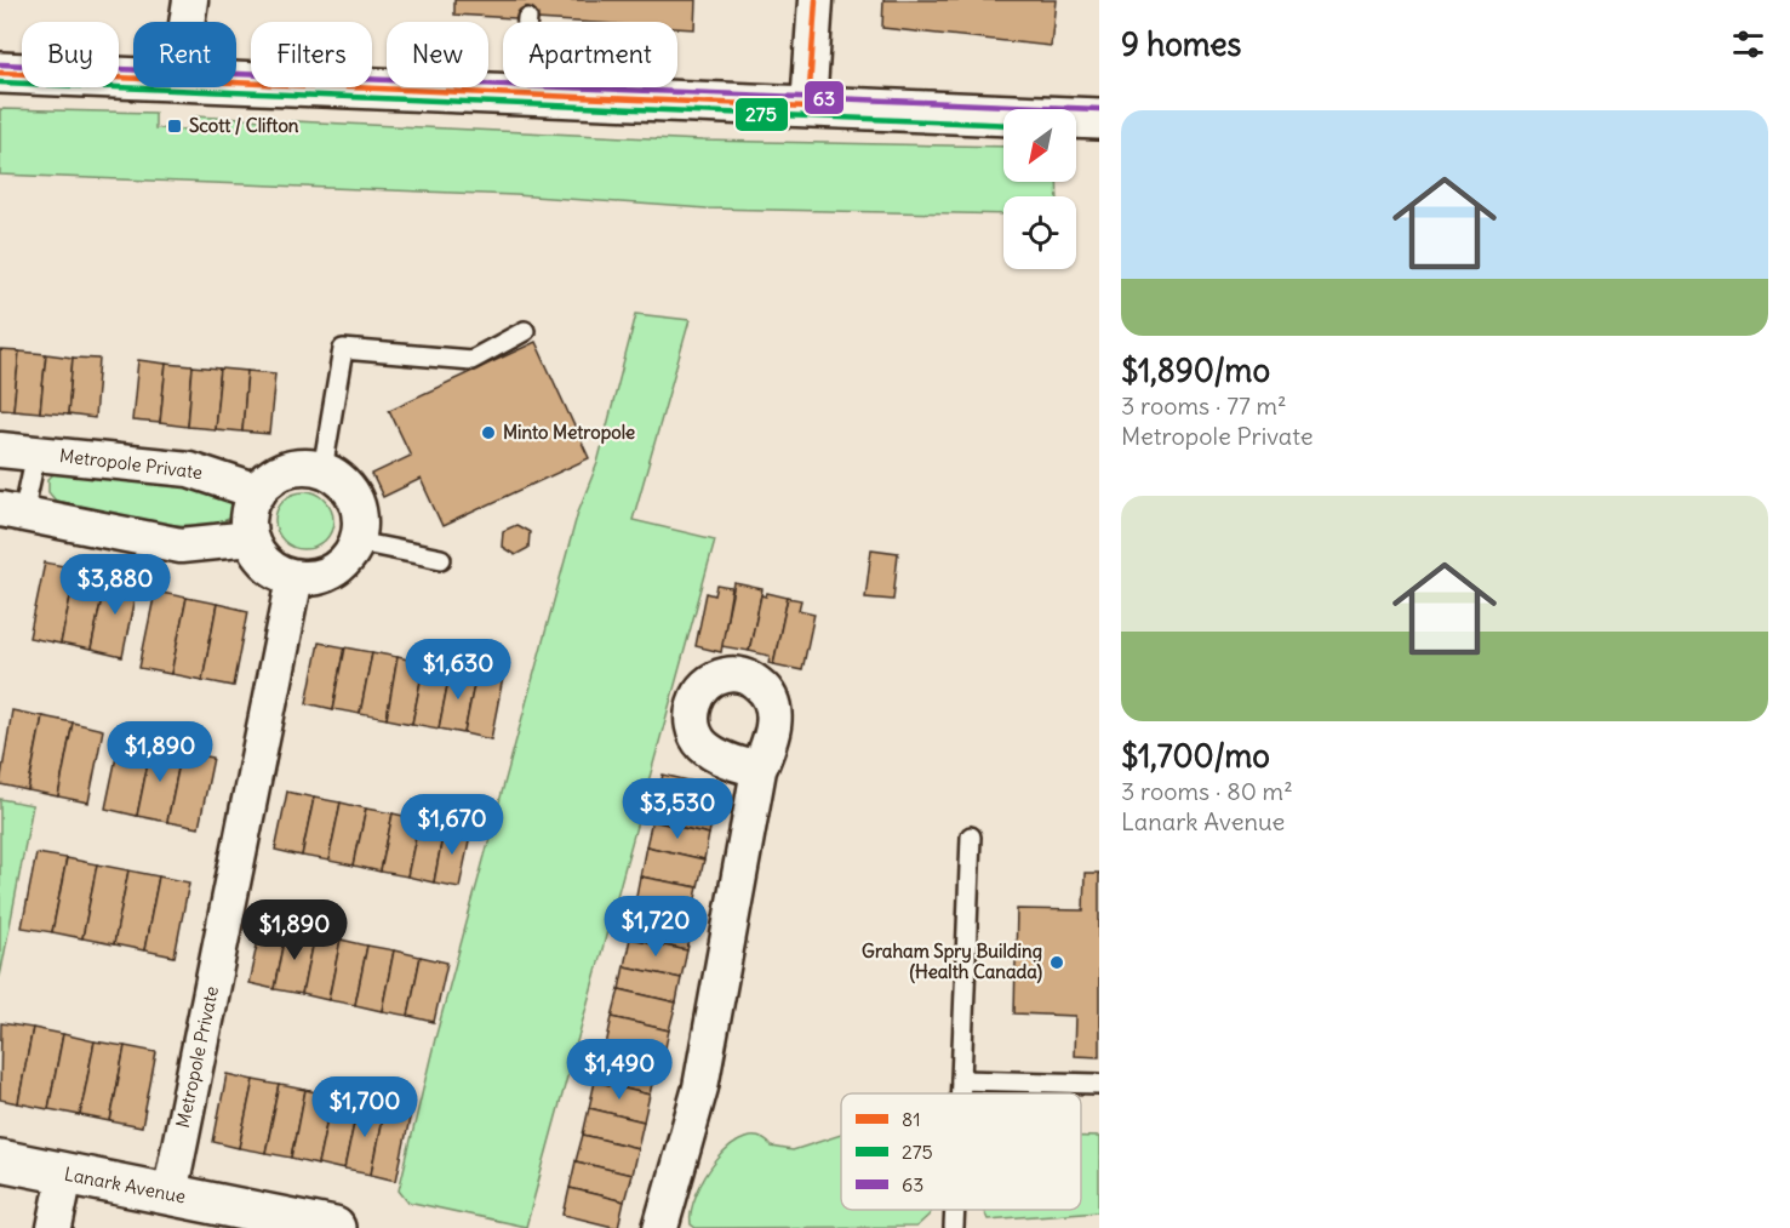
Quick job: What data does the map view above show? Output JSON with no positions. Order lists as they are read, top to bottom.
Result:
{
  "streets": {
    "main road": ["Lanark Avenue"],
    "street": ["Metropole Private"]
  },
  "crossings": [
    ["Metropole Private", "Lanark Avenue"]
  ],
  "places": {
    "transit": ["Scott / Clifton"],
    "other": ["Minto Metropole", "Graham Spry Building (Health Canada)"]
  },
  "lines": ["transit line 81", "transit line 63", "transit line 275"],
  "legend": ["81", "275", "63"],
  "north": "bottom left",
  "page": {
    "heading": "9 homes",
    "chip": [
      "Buy",
      "Rent",
      "Filters",
      "New",
      "Apartment"
    ],
    "list": [
      {
        "name": "$1,890/mo",
        "note": "3 rooms · 77 m² · Metropole Private"
      },
      {
        "name": "$1,700/mo",
        "note": "3 rooms · 80 m² · Lanark Avenue"
      }
    ],
    "price": [
      "$3,880",
      "$1,630",
      "$1,890",
      "$3,530",
      "$1,670",
      "$1,720",
      "$1,890",
      "$1,490",
      "$1,700"
    ]
  }
}
